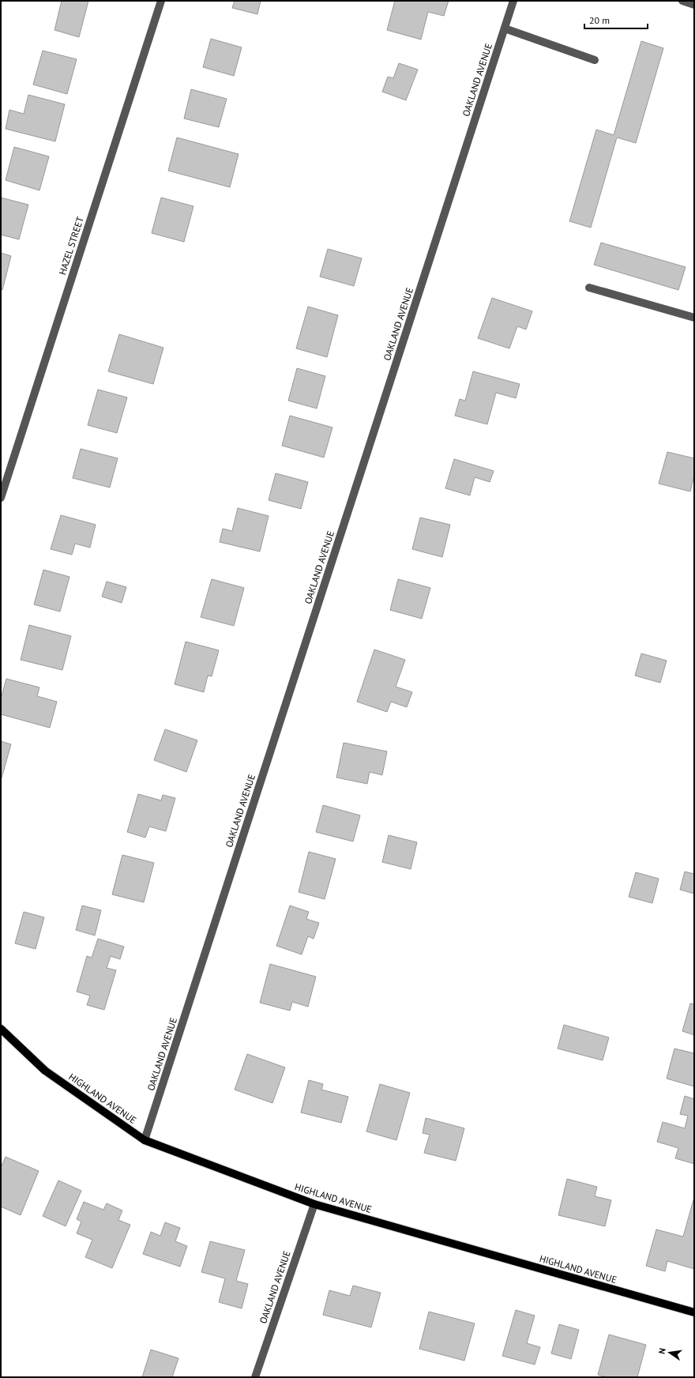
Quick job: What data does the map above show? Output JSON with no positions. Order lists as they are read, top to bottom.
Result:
{
  "streets": {
    "main road": ["HIGHLAND AVENUE"],
    "street": ["OAKLAND AVENUE", "HAZEL STREET"]
  },
  "crossings": [
    ["OAKLAND AVENUE", "HIGHLAND AVENUE"]
  ],
  "scale_bar": "20 m",
  "north": "left"
}
